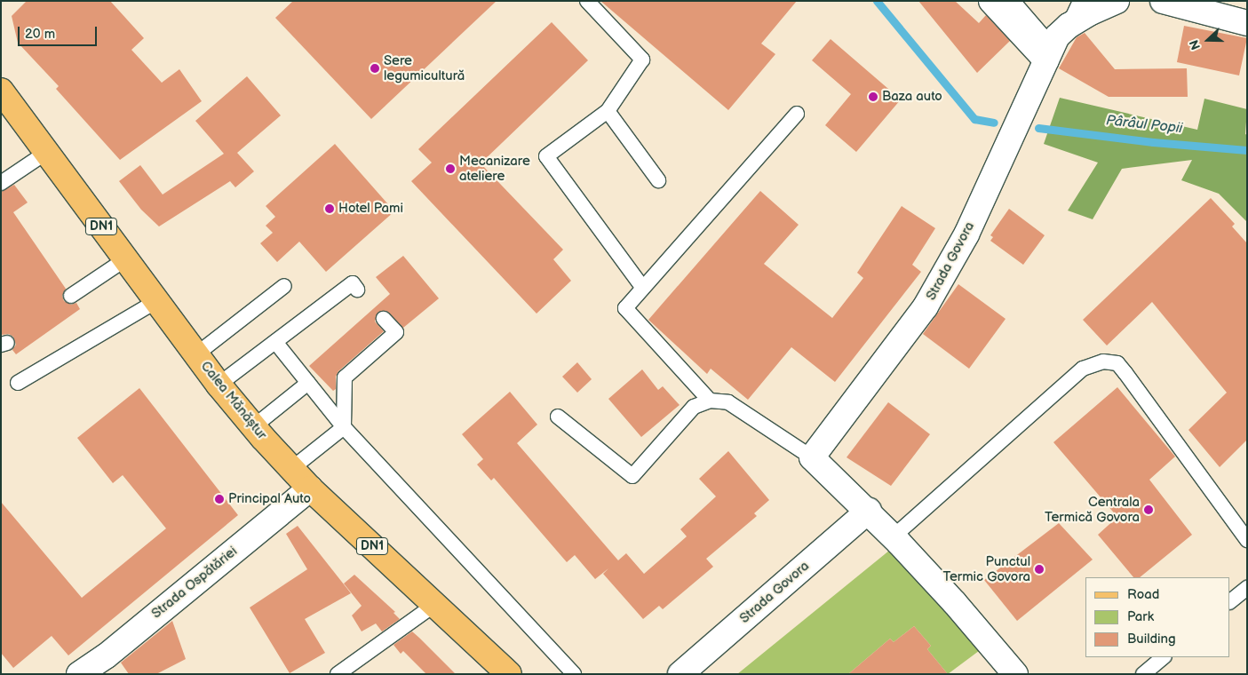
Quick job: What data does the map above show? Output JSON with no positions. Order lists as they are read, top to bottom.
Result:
{
  "streets": {
    "main road": ["DN1", "Calea Mănăștur"],
    "street": ["Strada Govora", "Strada Ospătăriei"]
  },
  "crossings": [
    ["Calea Mănăștur", "Strada Ospătăriei"]
  ],
  "water": ["Pârâul Popii"],
  "places": [
    "Sere legumicultură",
    "Baza auto",
    "Mecanizare ateliere",
    "Hotel Pami",
    "Principal Auto",
    "Centrala Termică Govora",
    "Punctul Termic Govora"
  ],
  "legend": ["Road", "Park", "Building"],
  "scale_bar": "20 m",
  "north": "left"
}
